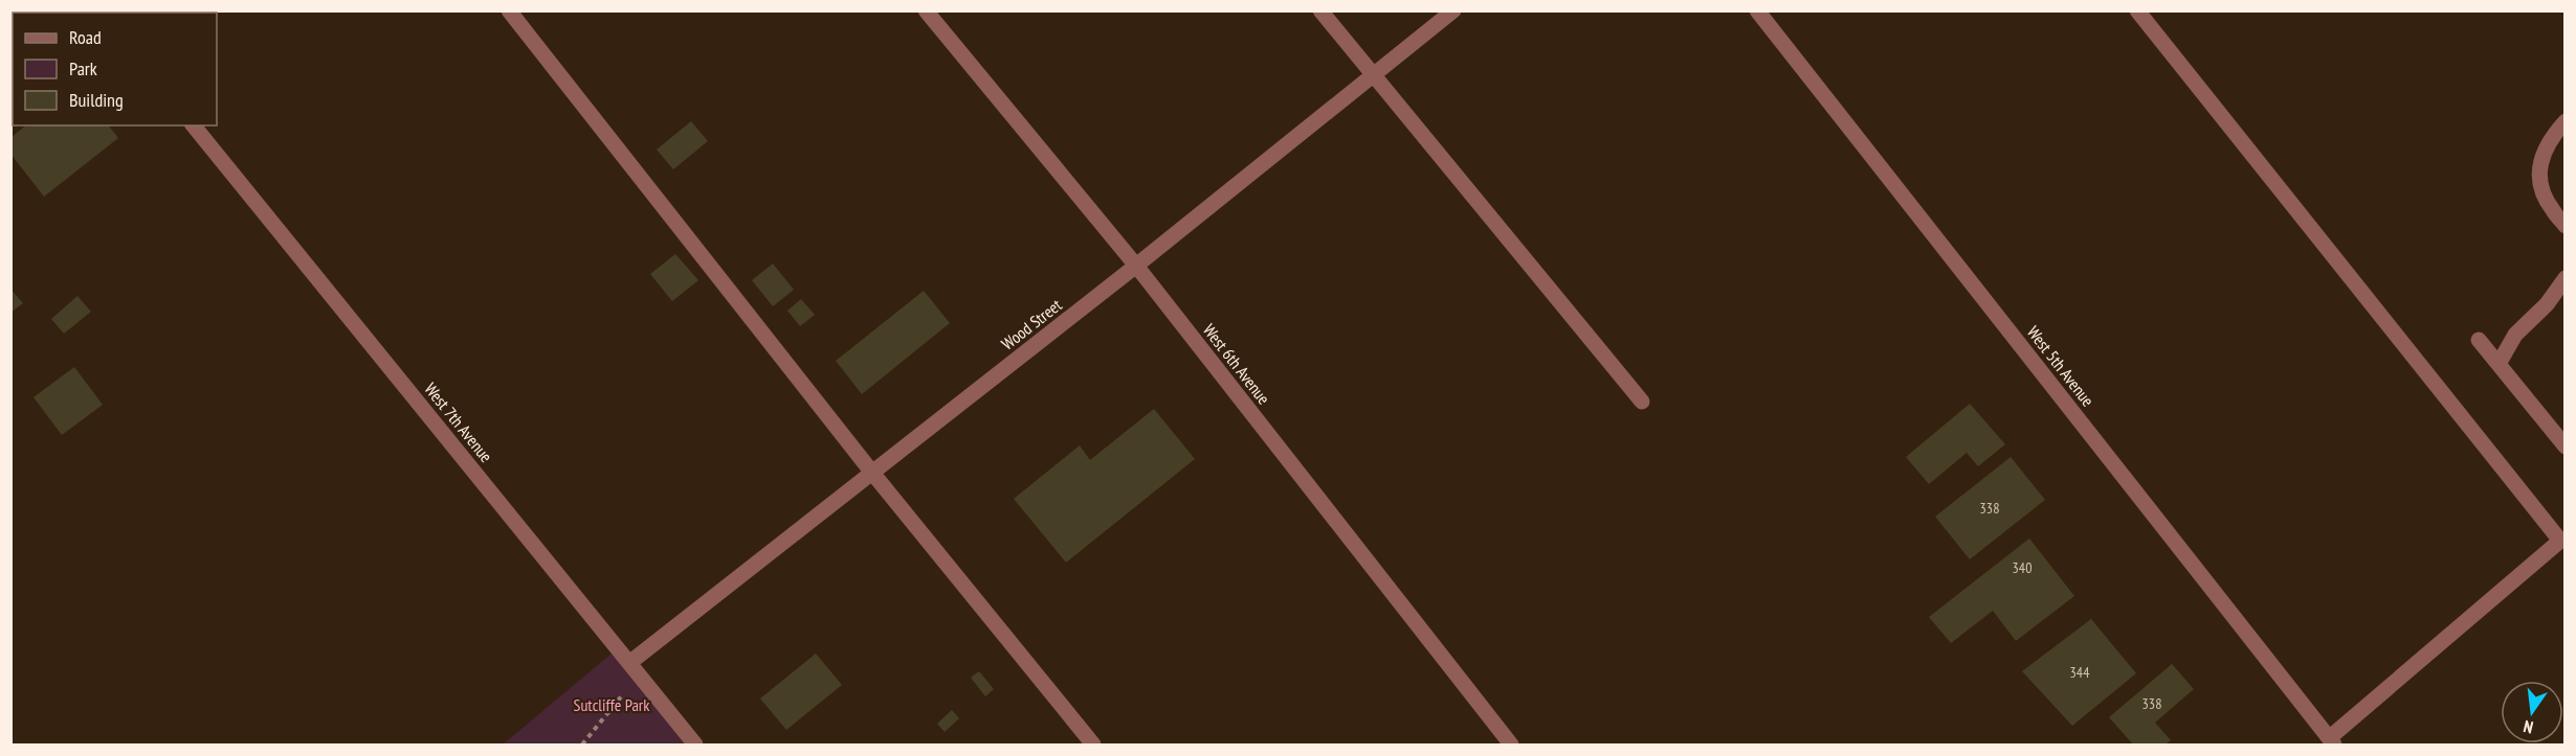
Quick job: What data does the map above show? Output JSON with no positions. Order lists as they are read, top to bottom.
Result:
{
  "streets": {
    "street": [
      "Wood Street",
      "West 6th Avenue",
      "West 5th Avenue",
      "West 7th Avenue"
    ]
  },
  "crossings": [
    ["Wood Street", "West 6th Avenue"],
    ["Wood Street", "West 7th Avenue"]
  ],
  "parks": ["Sutcliffe Park"],
  "house_numbers": [
    "338",
    "340",
    "344",
    "338"
  ],
  "legend": ["Road", "Park", "Building"],
  "north": "bottom"
}
